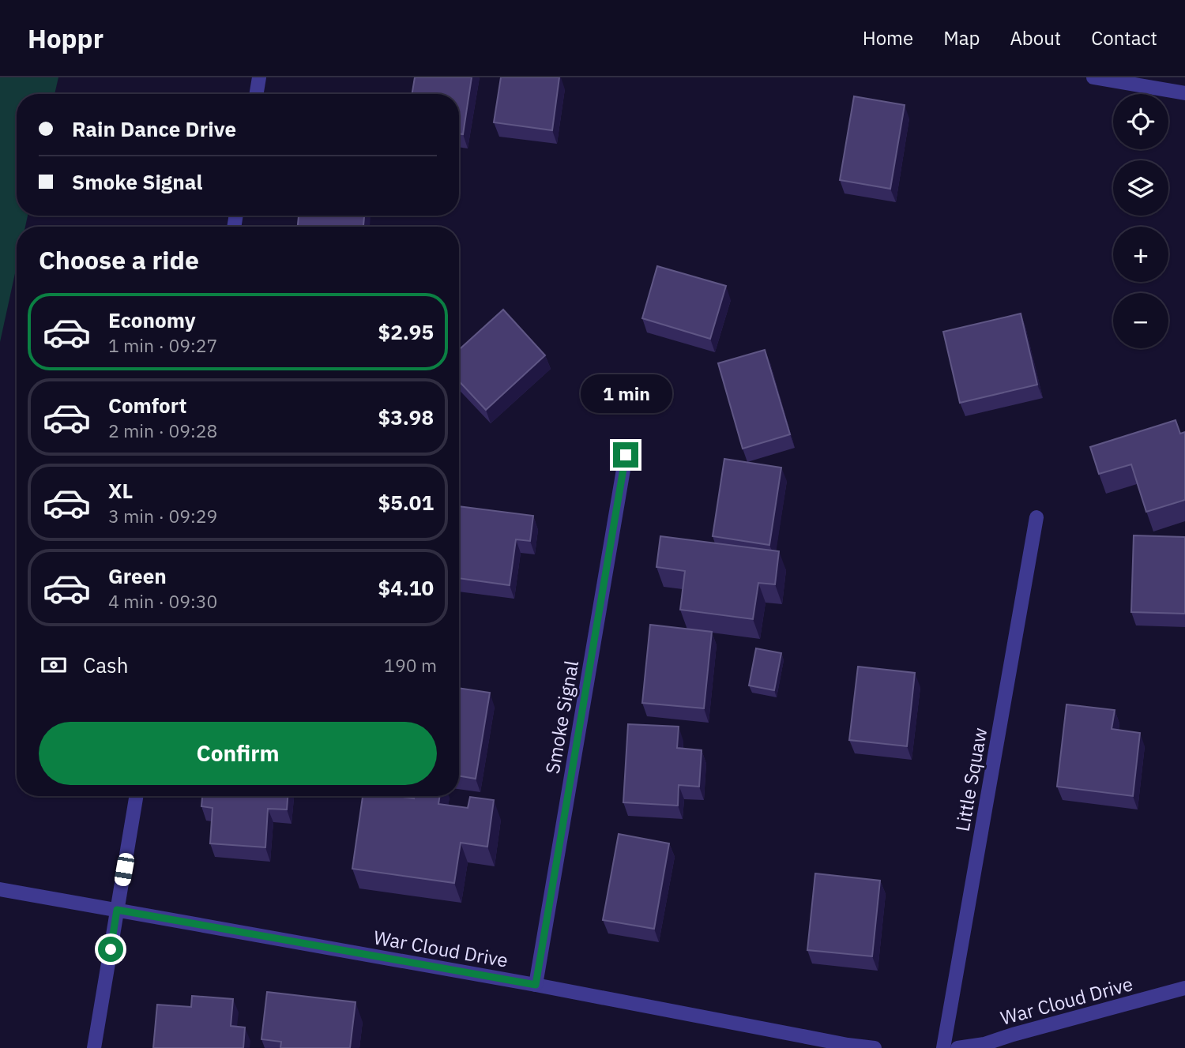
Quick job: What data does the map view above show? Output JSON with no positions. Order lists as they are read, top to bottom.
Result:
{
  "streets": {
    "street": ["Smoke Signal", "Little Squaw", "War Cloud Drive"]
  },
  "crossings": [
    ["Smoke Signal", "War Cloud Drive"]
  ],
  "page": {
    "header": "Hoppr",
    "nav": [
      "Home",
      "Map",
      "About",
      "Contact"
    ],
    "map_buttons": ["+", "−"],
    "banner": ["Rain Dance Drive", "Smoke Signal"],
    "heading": "Choose a ride",
    "list": [
      {
        "name": "Economy",
        "note": "1 min · 09:27",
        "value": "$2.95"
      },
      {
        "name": "Comfort",
        "note": "2 min · 09:28",
        "value": "$3.98"
      },
      {
        "name": "XL",
        "note": "3 min · 09:29",
        "value": "$5.01"
      },
      {
        "name": "Green",
        "note": "4 min · 09:30",
        "value": "$4.10"
      }
    ],
    "bubble": "1 min",
    "pay": ["Cash", "190 m"],
    "buttons": "Confirm"
  }
}
